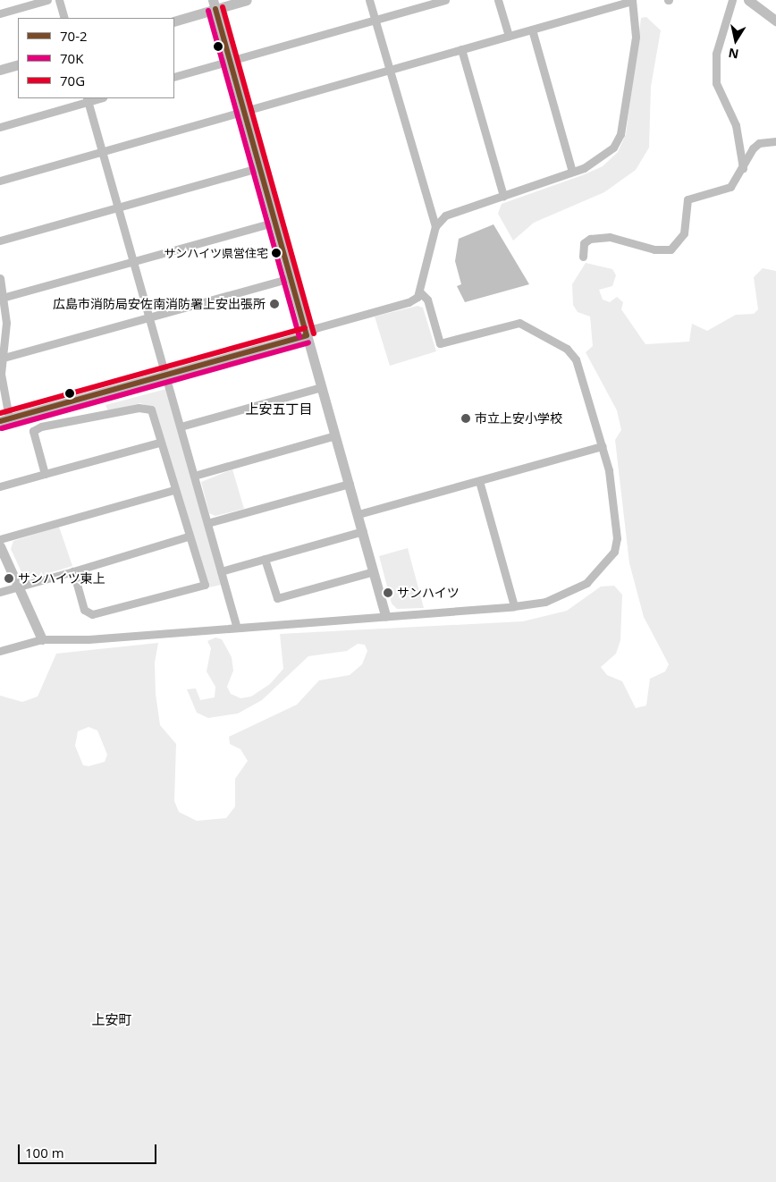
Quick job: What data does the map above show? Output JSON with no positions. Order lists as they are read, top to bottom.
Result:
{
  "districts": ["上安五丁目", "上安町"],
  "places": [
    "サンハイツ県営住宅",
    "広島市消防局安佐南消防署上安出張所",
    "市立上安小学校",
    "サンハイツ東上",
    "サンハイツ"
  ],
  "lines": ["transit line 70G", "transit line 70-2", "transit line 70K"],
  "legend": ["70-2", "70K", "70G"],
  "scale_bar": "100 m",
  "north": "bottom"
}
